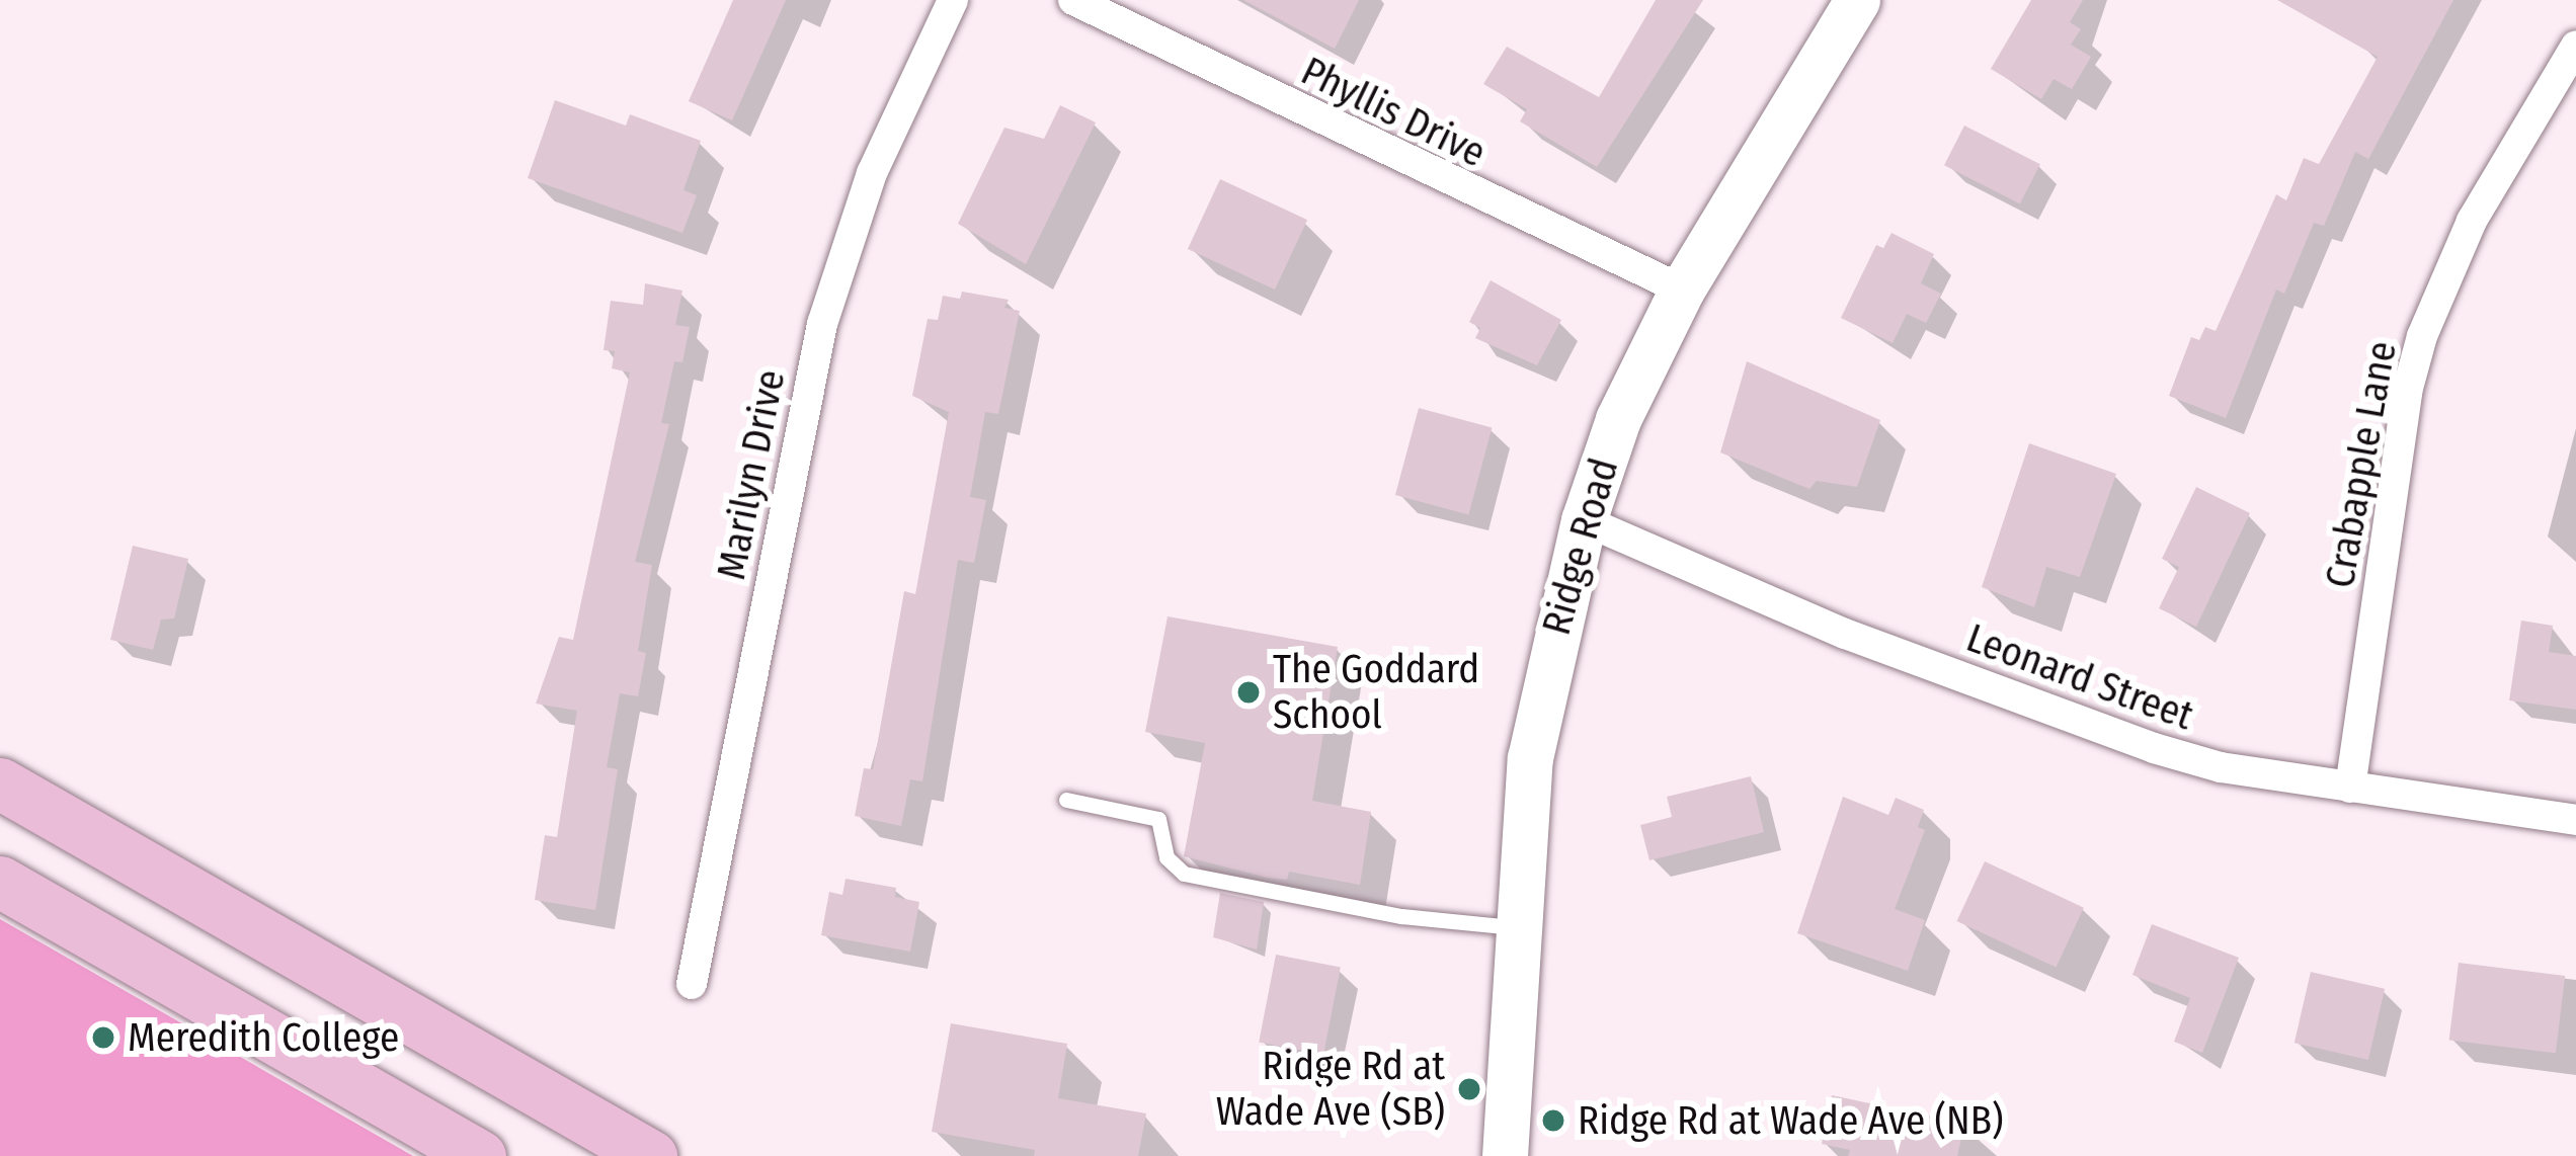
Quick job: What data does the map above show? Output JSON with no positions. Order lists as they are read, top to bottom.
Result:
{
  "streets": {
    "street": [
      "Phyllis Drive",
      "Crabapple Lane",
      "Marilyn Drive",
      "Ridge Road",
      "Leonard Street"
    ]
  },
  "crossings": [
    ["Phyllis Drive", "Ridge Road"],
    ["Crabapple Lane", "Leonard Street"],
    ["Ridge Road", "Leonard Street"]
  ],
  "places": [
    "The Goddard School",
    "Meredith College",
    "Ridge Rd at Wade Ave (SB)",
    "Ridge Rd at Wade Ave (NB)"
  ]
}
